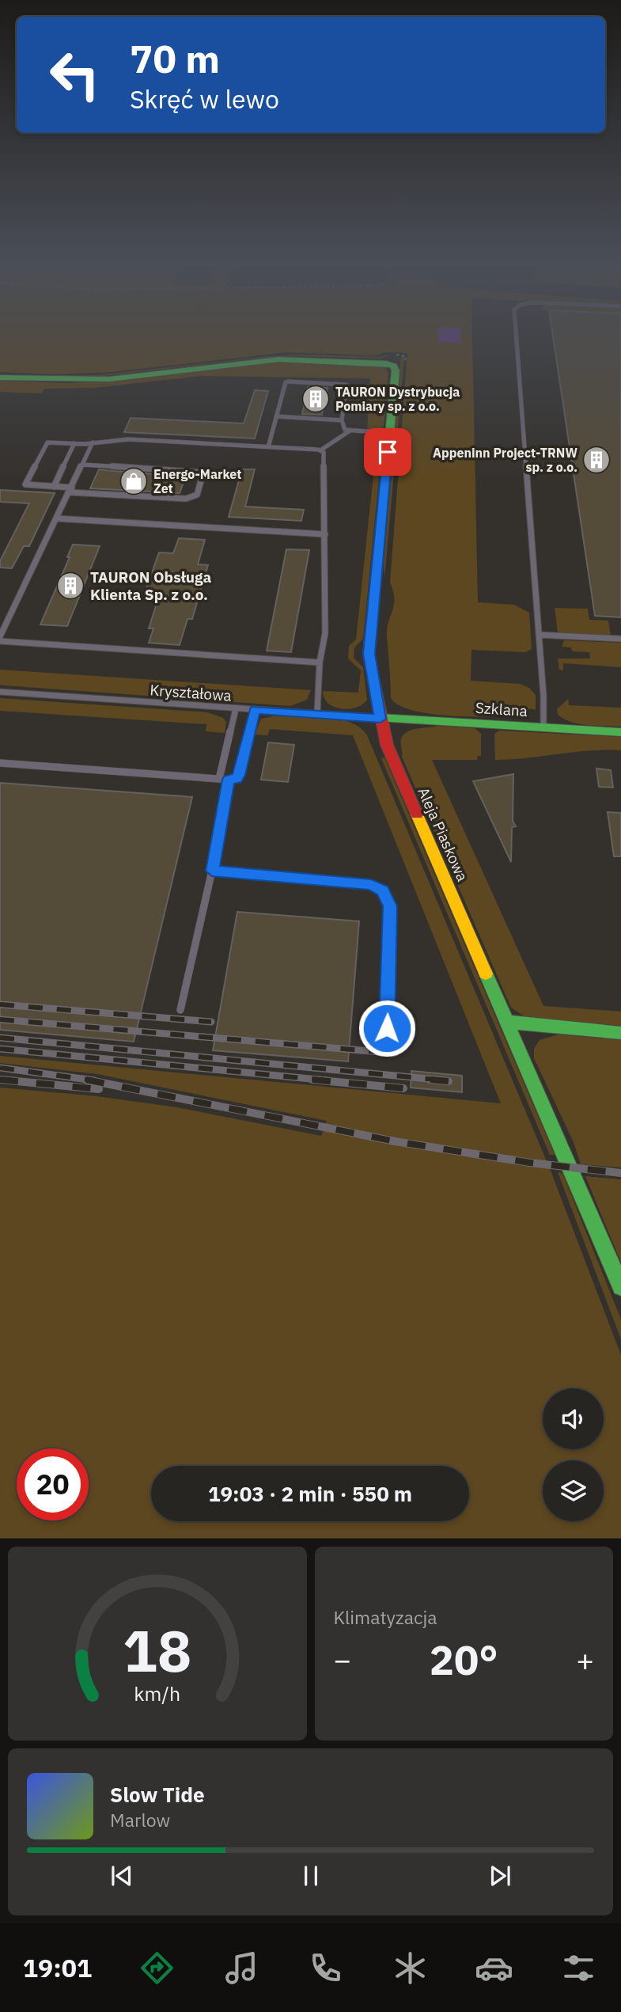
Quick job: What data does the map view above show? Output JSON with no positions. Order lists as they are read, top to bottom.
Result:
{
  "streets": {
    "main road": ["Szklana", "Aleja Piaskowa"],
    "lane": ["Kryształowa"]
  },
  "crossings": [
    ["Kryształowa", "Szklana"],
    ["Kryształowa", "Aleja Piaskowa"],
    ["Szklana", "Aleja Piaskowa"]
  ],
  "places": {
    "building": ["TAURON Dystrybucja Pomiary sp. z o.o.", "Appeninn Project-TRNW sp. z o.o.", "TAURON Obsługa Klienta Sp. z o.o."],
    "shop": ["Energo-Market Zet"]
  },
  "page": {
    "turn": ["70 m", "Skręć w lewo"],
    "limit": "20",
    "trip": "19:03 · 2 min · 550 m",
    "tile": "Klimatyzacja",
    "heat": ["−", "20°", "+"],
    "song": ["Slow Tide", "Marlow"],
    "tabs": "19:01",
    "gauge": ["18", "km/h"]
  }
}
